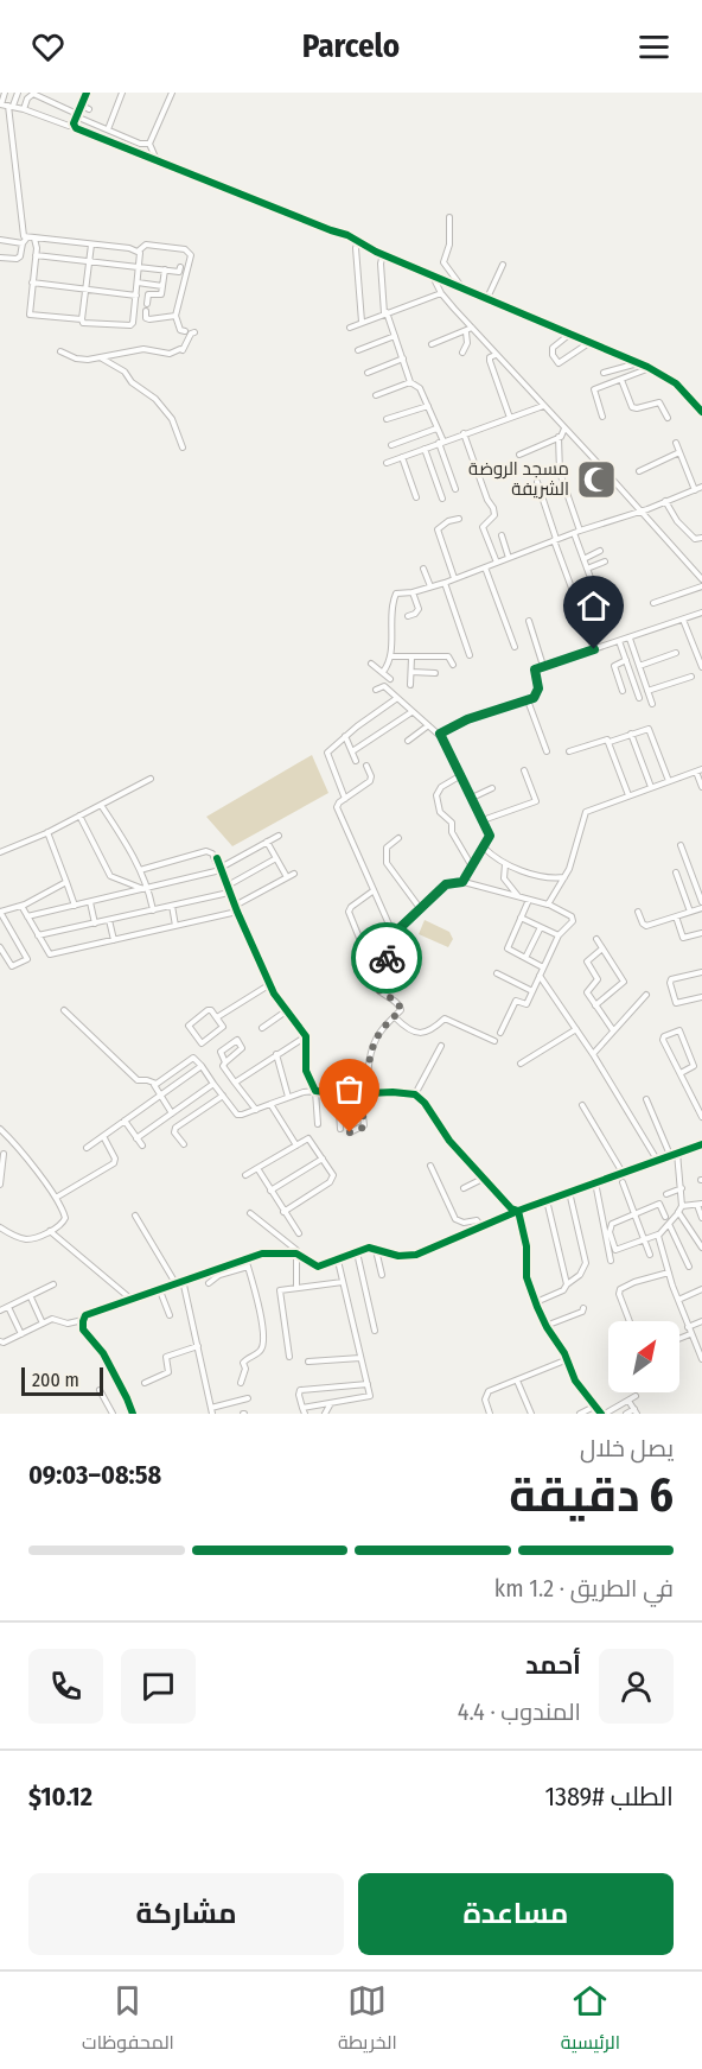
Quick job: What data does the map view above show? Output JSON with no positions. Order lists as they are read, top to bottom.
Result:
{
  "places": {
    "mosque": ["مسجد الروضة الشريفة"]
  },
  "scale_bar": "200 m",
  "north": "top right",
  "page": {
    "header": "Parcelo",
    "scale": "200 m",
    "heading": ["6 دقيقة", "يصل خلال", "08:58–09:03"],
    "panel": [
      "أحمد",
      "المندوب · 4.4",
      "الطلب #1389",
      "$10.12"
    ],
    "bar": "في الطريق · 1.2 km",
    "buttons": ["مساعدة", "مشاركة"],
    "tabs": ["الرئيسية", "الخريطة", "المحفوظات"]
  }
}
